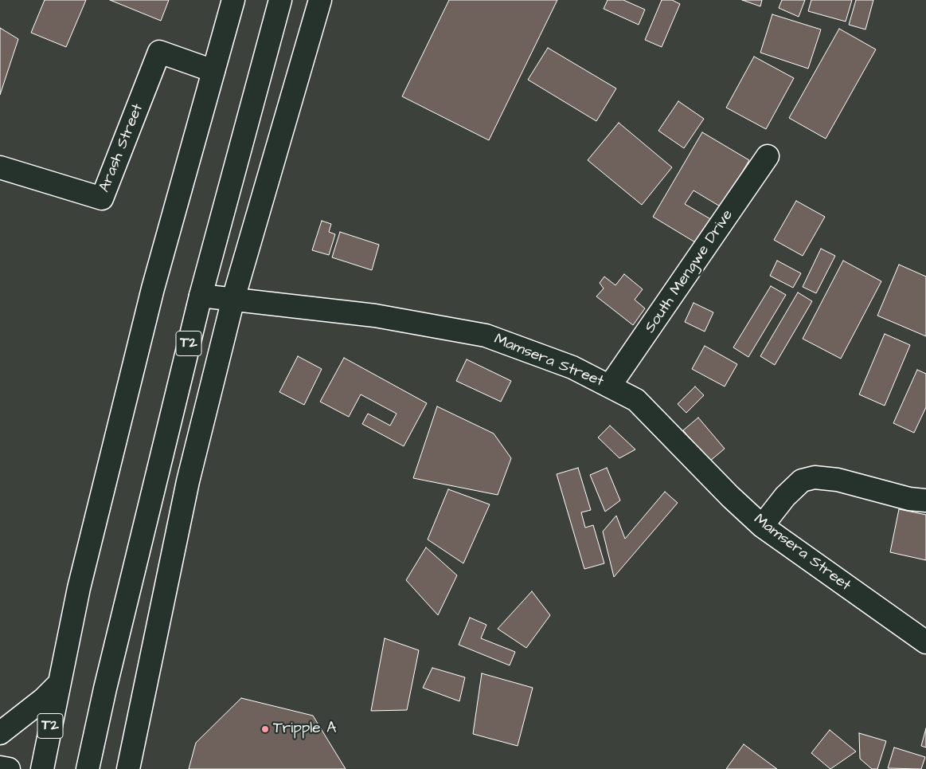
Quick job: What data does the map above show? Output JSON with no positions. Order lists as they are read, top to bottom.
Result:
{
  "streets": {
    "main road": [
      "Arash Street",
      "South Mengwe Drive",
      "T2",
      "Mamsera Street"
    ]
  },
  "crossings": [
    ["Arash Street", "T2"],
    ["South Mengwe Drive", "Mamsera Street"],
    ["T2", "Mamsera Street"]
  ],
  "places": ["Tripple A"]
}
